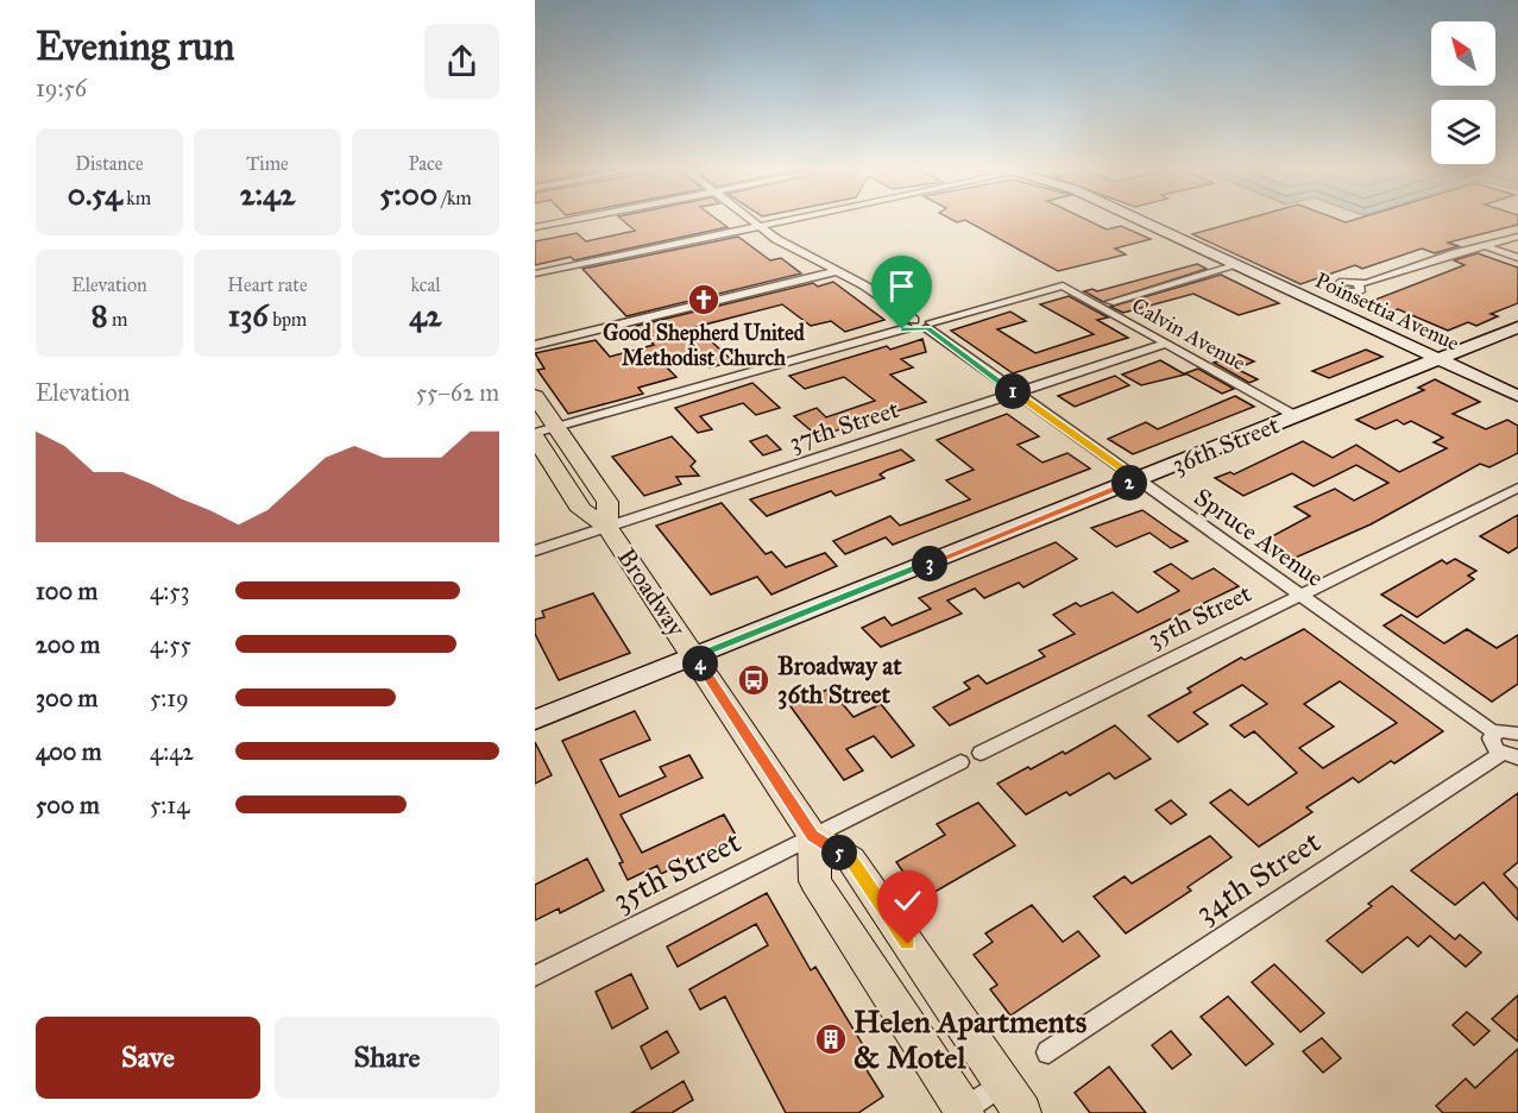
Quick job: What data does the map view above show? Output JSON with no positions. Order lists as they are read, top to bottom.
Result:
{
  "streets": {
    "main road": ["Broadway"],
    "street": [
      "Poinsettia Avenue",
      "Calvin Avenue",
      "37th Street",
      "36th Street",
      "Spruce Avenue",
      "35th Street",
      "34th Street"
    ]
  },
  "crossings": [
    ["Poinsettia Avenue", "36th Street"],
    ["Calvin Avenue", "37th Street"],
    ["Calvin Avenue", "36th Street"],
    ["Calvin Avenue", "Spruce Avenue"],
    ["37th Street", "Spruce Avenue"],
    ["37th Street", "Broadway"],
    ["36th Street", "Spruce Avenue"],
    ["36th Street", "Broadway"],
    ["Spruce Avenue", "35th Street"],
    ["Broadway", "35th Street"]
  ],
  "places": {
    "church": ["Good Shepherd United Methodist Church"],
    "bus stop": ["Broadway at 36th Street"],
    "building": ["Helen Apartments & Motel"]
  },
  "north": "top left",
  "page": {
    "heading": ["Evening run", "19:56"],
    "stats": [
      ["Distance", "0.54 km"],
      ["Time", "2:42"],
      ["Pace", "5:00 /km"],
      ["Elevation", "8 m"],
      ["Heart rate", "136 bpm"],
      ["kcal", "42"]
    ],
    "chart": ["Elevation", "55–62 m"],
    "pins": [
      "1",
      "2",
      "3",
      "4",
      "5"
    ],
    "list": [
      {
        "name": "100 m",
        "note": "4:53"
      },
      {
        "name": "200 m",
        "note": "4:55"
      },
      {
        "name": "300 m",
        "note": "5:19"
      },
      {
        "name": "400 m",
        "note": "4:42"
      },
      {
        "name": "500 m",
        "note": "5:14"
      }
    ],
    "buttons": ["Save", "Share"]
  }
}
